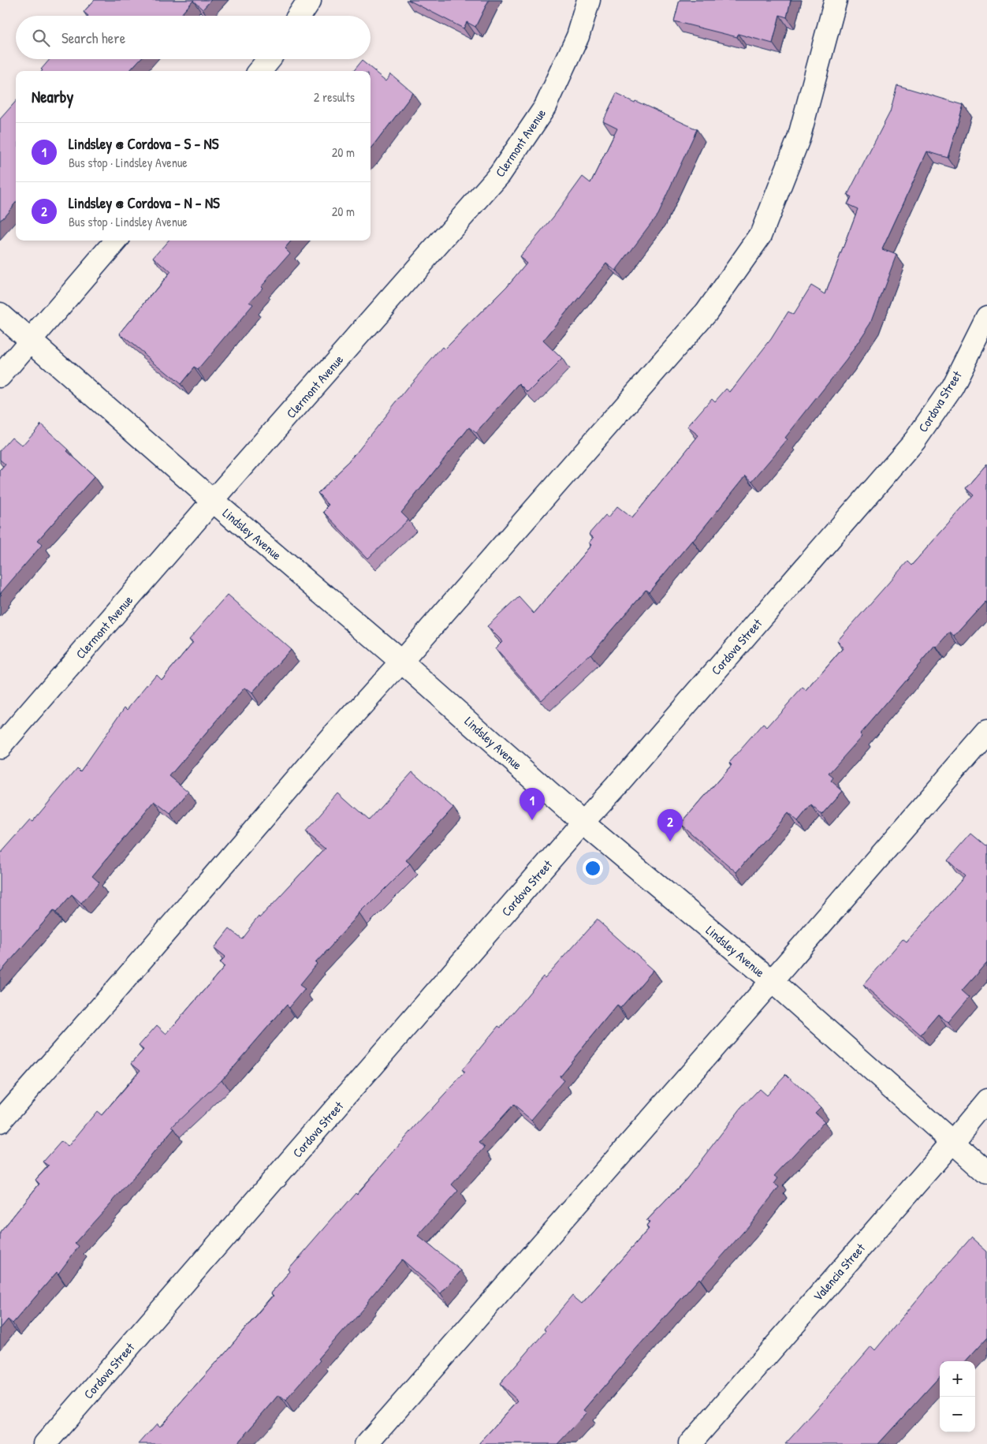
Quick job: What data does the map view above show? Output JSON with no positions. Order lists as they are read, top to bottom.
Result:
{
  "streets": {
    "street": [
      "Clermont Avenue",
      "Cordova Street",
      "Lindsley Avenue",
      "Valencia Street"
    ]
  },
  "crossings": [
    ["Clermont Avenue", "Lindsley Avenue"],
    ["Cordova Street", "Lindsley Avenue"],
    ["Lindsley Avenue", "Valencia Street"]
  ],
  "page": {
    "search": "Search here",
    "heading": ["Nearby", "2 results"],
    "list": [
      {
        "mark": "1",
        "name": "Lindsley @ Cordova - S - NS",
        "note": "Bus stop · Lindsley Avenue",
        "value": "20 m"
      },
      {
        "mark": "2",
        "name": "Lindsley @ Cordova - N - NS",
        "note": "Bus stop · Lindsley Avenue",
        "value": "20 m"
      }
    ],
    "pins": ["1", "2"],
    "map_buttons": ["+", "−"]
  }
}
